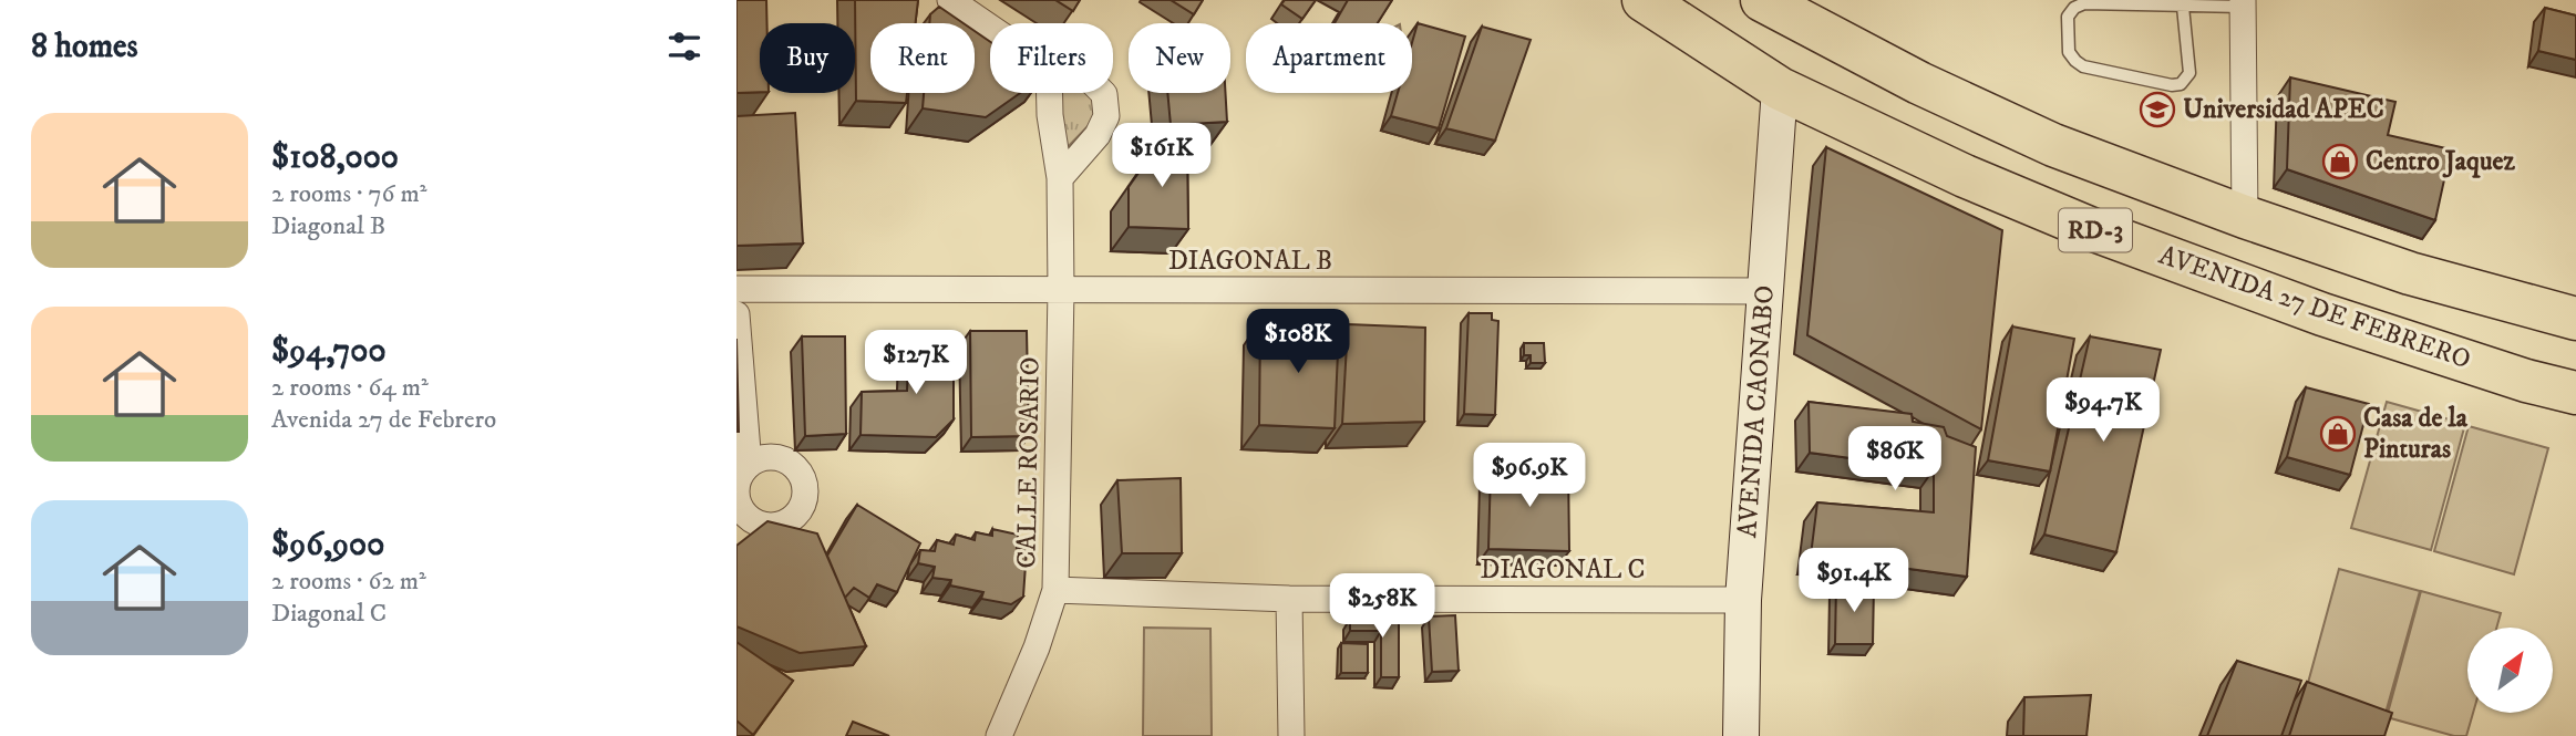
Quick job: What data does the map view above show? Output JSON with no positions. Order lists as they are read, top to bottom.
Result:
{
  "streets": {
    "highway": ["RD-3", "AVENIDA 27 DE FEBRERO"],
    "street": [
      "DIAGONAL B",
      "AVENIDA CAONABO",
      "CALLE ROSARIO",
      "DIAGONAL C"
    ]
  },
  "crossings": [
    ["DIAGONAL B", "AVENIDA CAONABO"],
    ["DIAGONAL B", "CALLE ROSARIO"],
    ["AVENIDA 27 DE FEBRERO", "AVENIDA CAONABO"],
    ["AVENIDA CAONABO", "DIAGONAL C"],
    ["CALLE ROSARIO", "DIAGONAL C"]
  ],
  "places": {
    "school or university": ["Universidad APEC"],
    "shop": ["Centro Jaquez", "Casa de la Pinturas"]
  },
  "north": "top right",
  "page": {
    "heading": "8 homes",
    "chip": [
      "Buy",
      "Rent",
      "Filters",
      "New",
      "Apartment"
    ],
    "list": [
      {
        "name": "$108,000",
        "note": "2 rooms · 76 m² · Diagonal B"
      },
      {
        "name": "$94,700",
        "note": "2 rooms · 64 m² · Avenida 27 de Febrero"
      },
      {
        "name": "$96,900",
        "note": "2 rooms · 62 m² · Diagonal C"
      }
    ],
    "price": [
      "$161K",
      "$108K",
      "$127K",
      "$94.7K",
      "$86K",
      "$96.9K",
      "$91.4K",
      "$258K"
    ]
  }
}
